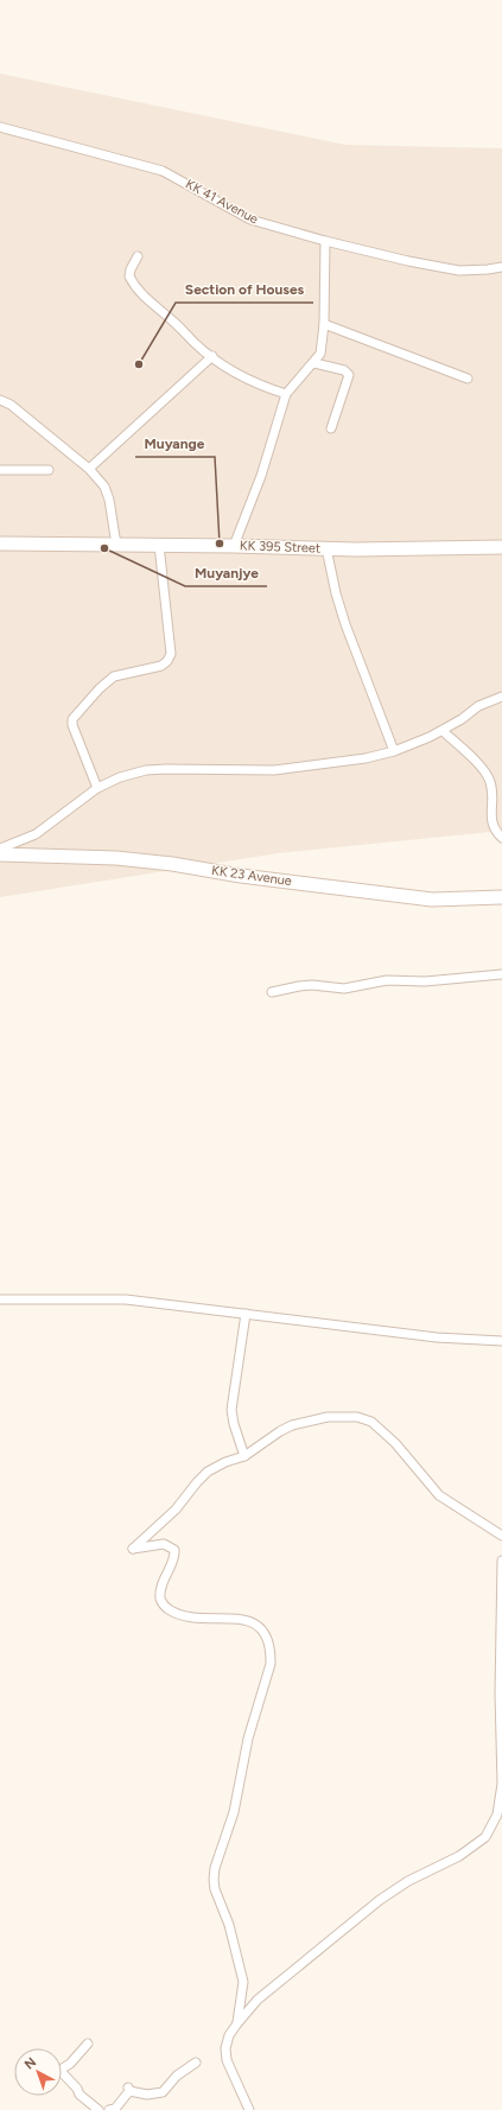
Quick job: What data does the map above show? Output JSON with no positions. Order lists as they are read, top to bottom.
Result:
{
  "streets": {
    "street": ["KK 41 Avenue", "KK 395 Street", "KK 23 Avenue"]
  },
  "places": ["Section of Houses", "Muyange", "Muyanjye"],
  "north": "top left"
}
